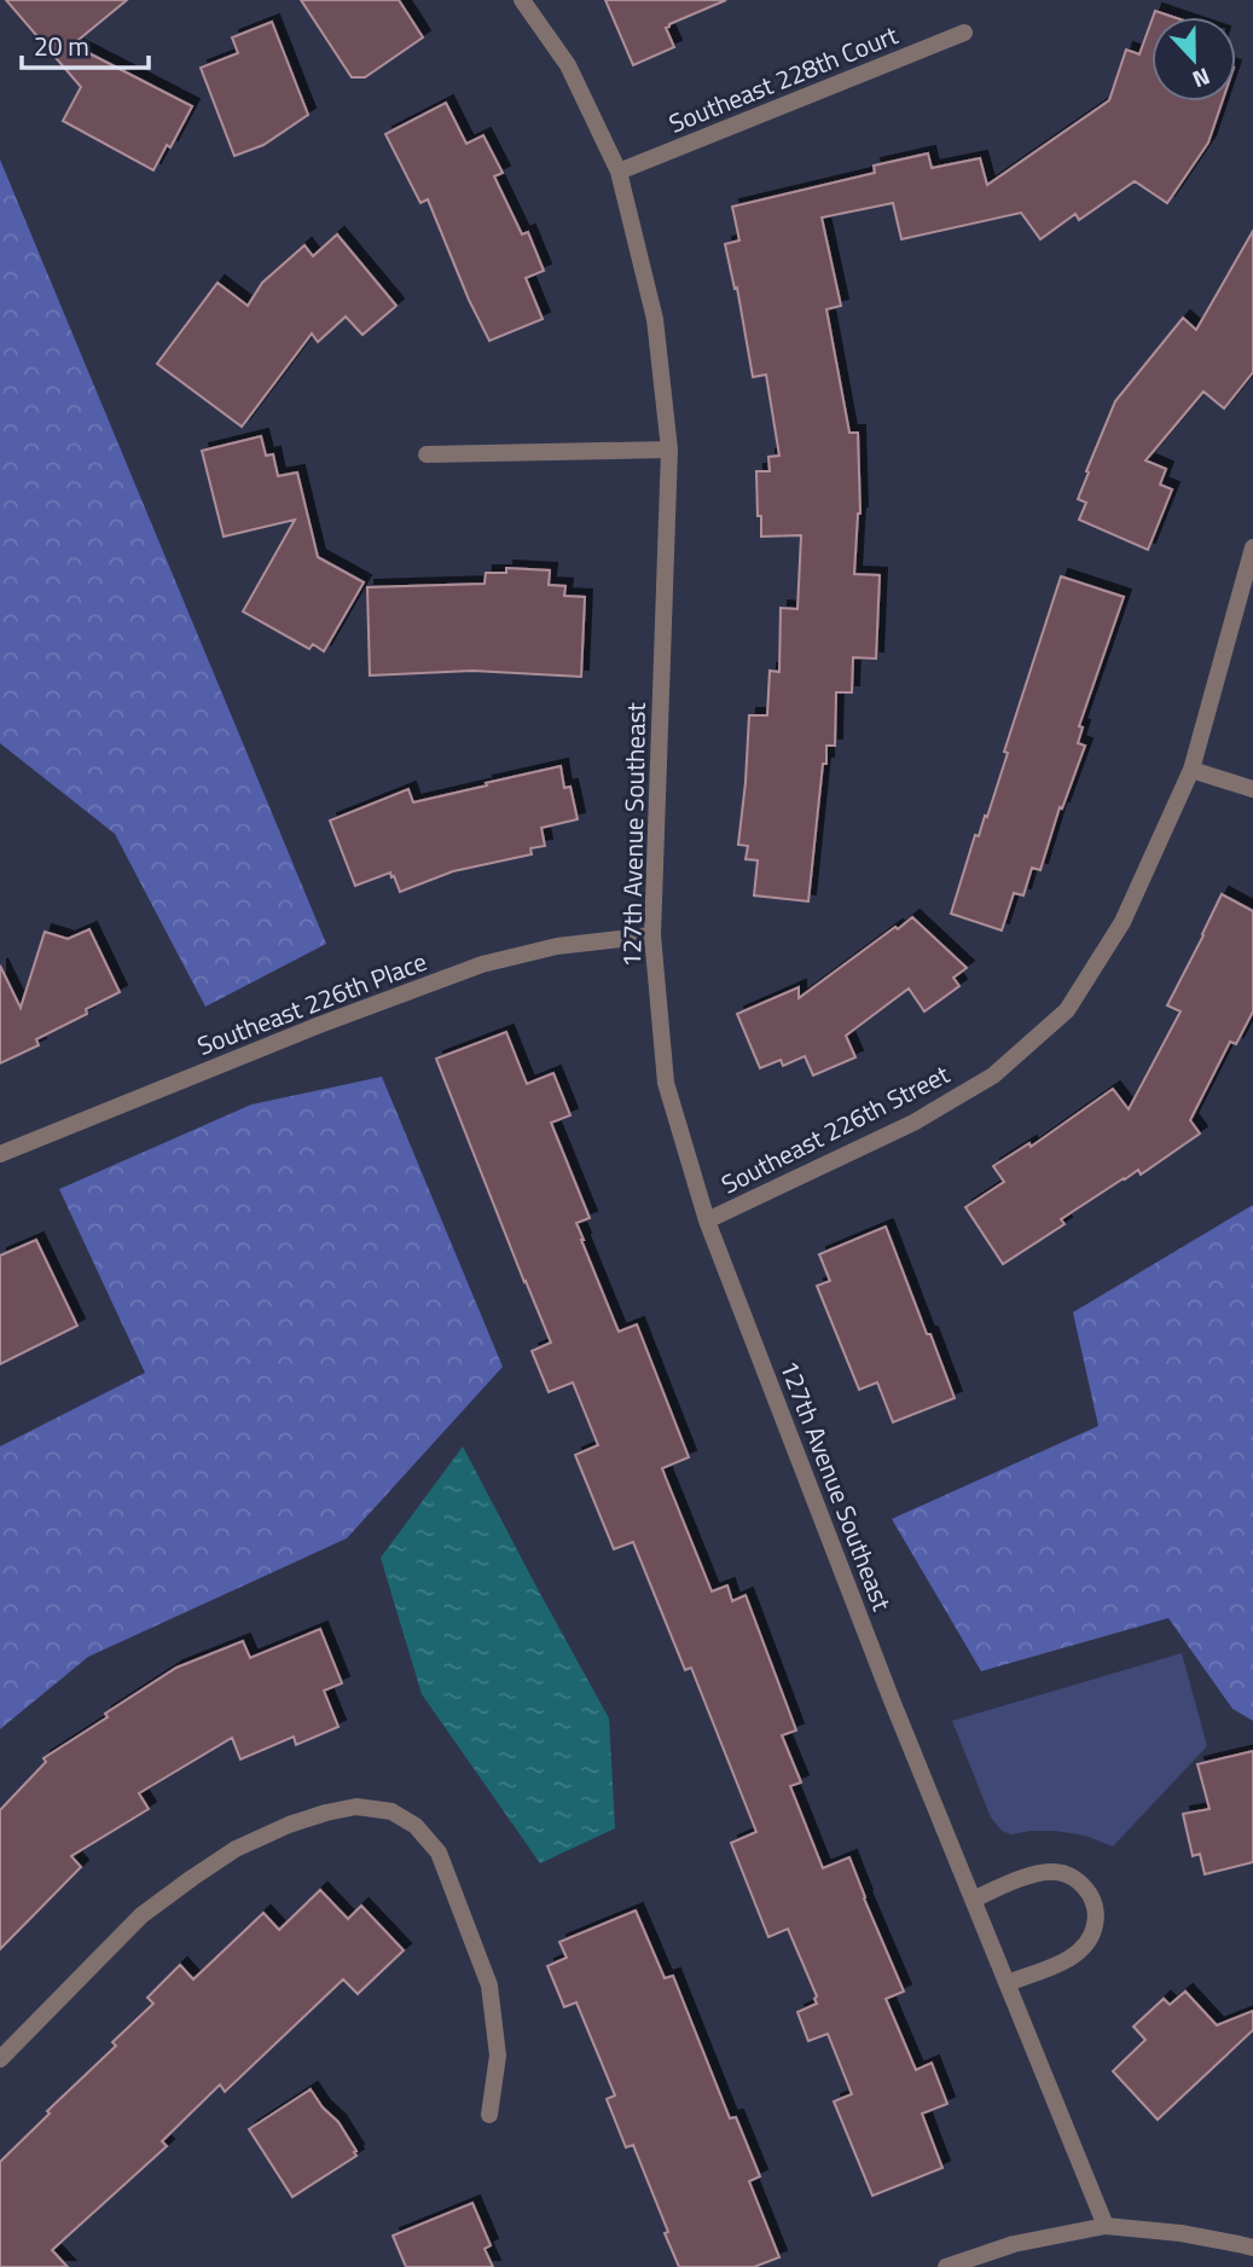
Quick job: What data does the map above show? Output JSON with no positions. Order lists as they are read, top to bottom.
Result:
{
  "streets": {
    "street": [
      "Southeast 228th Court",
      "127th Avenue Southeast",
      "Southeast 226th Place",
      "Southeast 226th Street"
    ]
  },
  "crossings": [
    ["Southeast 228th Court", "127th Avenue Southeast"],
    ["127th Avenue Southeast", "Southeast 226th Place"],
    ["127th Avenue Southeast", "Southeast 226th Street"]
  ],
  "scale_bar": "20 m",
  "north": "bottom"
}
